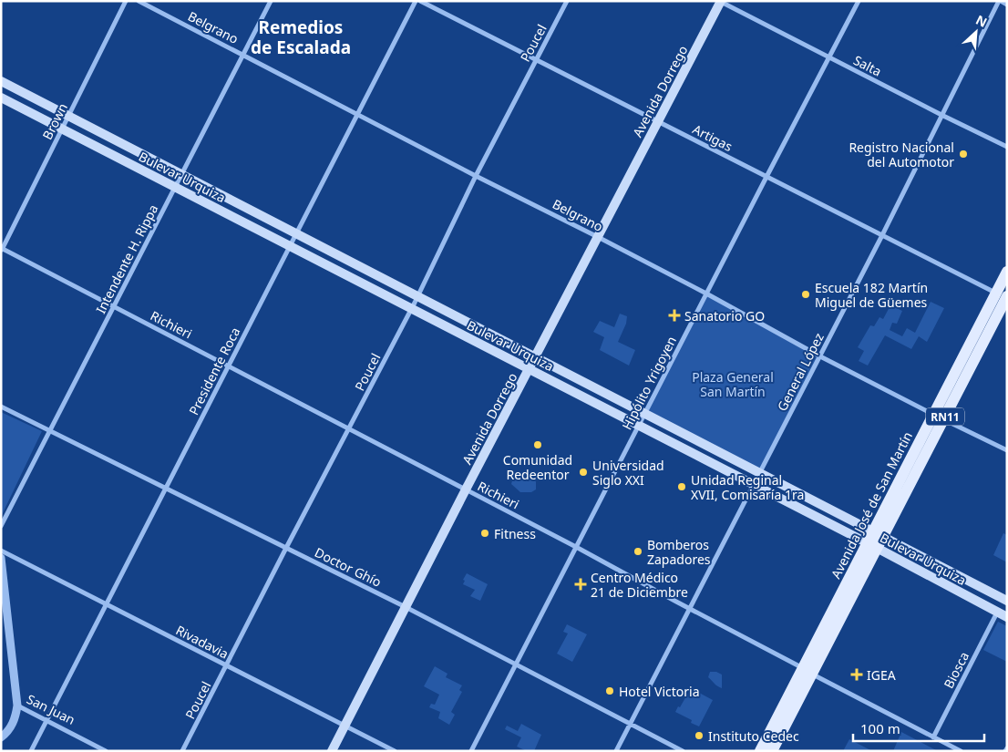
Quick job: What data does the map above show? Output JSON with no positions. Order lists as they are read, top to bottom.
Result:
{
  "streets": {
    "main road": [
      "Avenida Dorrego",
      "Bulevar Urquiza",
      "RN11",
      "Avenida José de San Martín"
    ],
    "street": [
      "Belgrano",
      "Poucel",
      "Salta",
      "Brown",
      "Artigas",
      "Intendente H. Rippa",
      "Richieri",
      "Presidente Roca",
      "General López",
      "Hipólito Yrigoyen",
      "Doctor Ghío",
      "Rivadavia",
      "Biosca",
      "San Juan"
    ]
  },
  "crossings": [
    ["Belgrano", "Poucel"],
    ["Belgrano", "Avenida Dorrego"],
    ["Belgrano", "Intendente H. Rippa"],
    ["Belgrano", "Presidente Roca"],
    ["Belgrano", "General López"],
    ["Belgrano", "Hipólito Yrigoyen"],
    ["Belgrano", "Avenida José de San Martín"],
    ["Poucel", "Artigas"],
    ["Poucel", "Bulevar Urquiza"],
    ["Poucel", "Richieri"],
    ["Poucel", "Doctor Ghío"],
    ["Poucel", "Rivadavia"],
    ["Salta", "Avenida Dorrego"],
    ["Salta", "General López"],
    ["Salta", "Hipólito Yrigoyen"],
    ["Avenida Dorrego", "Artigas"],
    ["Avenida Dorrego", "Bulevar Urquiza"],
    ["Avenida Dorrego", "Richieri"],
    ["Avenida Dorrego", "Doctor Ghío"],
    ["Avenida Dorrego", "Rivadavia"],
    ["Brown", "Bulevar Urquiza"],
    ["Brown", "Richieri"],
    ["Artigas", "General López"],
    ["Artigas", "Hipólito Yrigoyen"],
    ["Artigas", "Avenida José de San Martín"],
    ["Bulevar Urquiza", "Intendente H. Rippa"],
    ["Bulevar Urquiza", "Presidente Roca"],
    ["Bulevar Urquiza", "General López"],
    ["Bulevar Urquiza", "Hipólito Yrigoyen"],
    ["Bulevar Urquiza", "Avenida José de San Martín"],
    ["Bulevar Urquiza", "Biosca"],
    ["Intendente H. Rippa", "Richieri"],
    ["Intendente H. Rippa", "Doctor Ghío"],
    ["Richieri", "Presidente Roca"],
    ["Richieri", "General López"],
    ["Richieri", "Hipólito Yrigoyen"],
    ["Richieri", "Avenida José de San Martín"],
    ["Richieri", "Biosca"],
    ["Presidente Roca", "Doctor Ghío"],
    ["Presidente Roca", "Rivadavia"],
    ["Presidente Roca", "San Juan"],
    ["General López", "Doctor Ghío"],
    ["Hipólito Yrigoyen", "Doctor Ghío"]
  ],
  "districts": ["Remedios de Escalada"],
  "parks": ["Plaza General San Martín"],
  "places": {
    "other": [
      "Registro Nacional del Automotor",
      "Escuela 182 Martín Miguel de Güemes",
      "Comunidad Redeentor",
      "Universidad Siglo XXI",
      "Unidad Reginal XVII, Comisaría 1ra",
      "Fitness",
      "Bomberos Zapadores",
      "Hotel Victoria",
      "Instituto Cedec"
    ],
    "health": ["Sanatorio GO", "Centro Médico 21 de Diciembre", "IGEA"]
  },
  "scale_bar": "100 m",
  "north": "top right"
}
